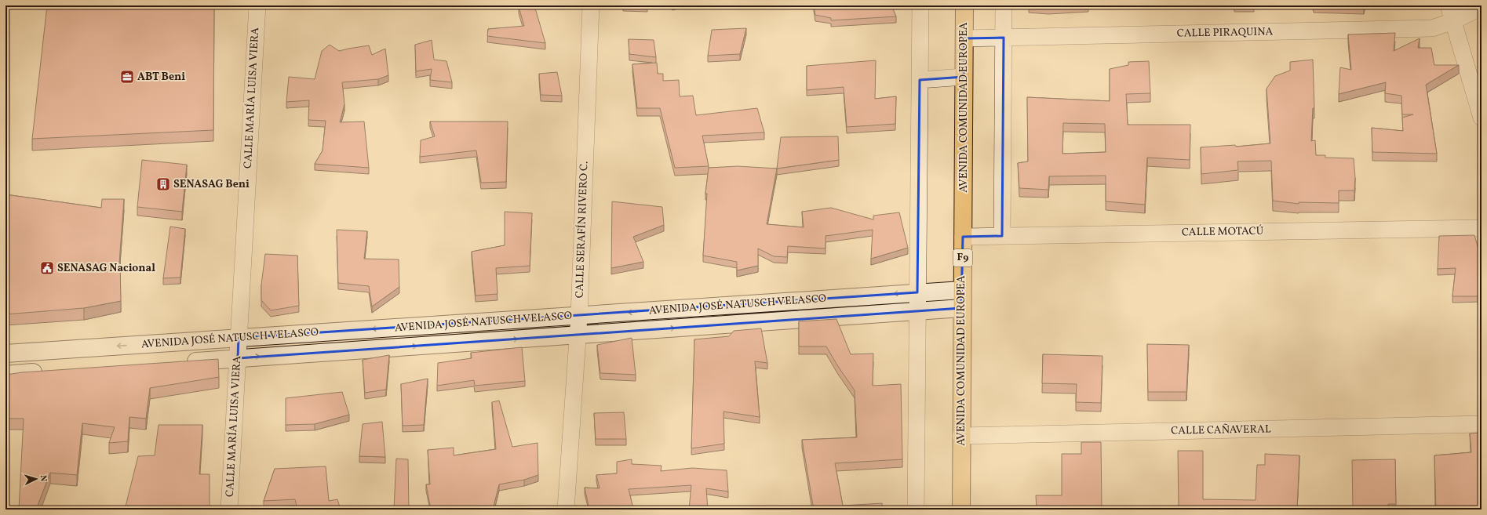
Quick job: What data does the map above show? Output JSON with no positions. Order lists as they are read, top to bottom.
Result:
{
  "streets": {
    "highway": ["AVENIDA COMUNIDAD EUROPEA", "F9"],
    "main road": ["AVENIDA JOSÉ NATUSCH VELASCO"],
    "street": [
      "CALLE PIRAQUINA",
      "CALLE MARÍA LUISA VIERA",
      "CALLE SERAFÍN RIVERO C.",
      "CALLE MOTACÚ",
      "CALLE CAÑAVERAL"
    ]
  },
  "crossings": [
    ["CALLE PIRAQUINA", "AVENIDA COMUNIDAD EUROPEA"],
    ["CALLE MARÍA LUISA VIERA", "AVENIDA JOSÉ NATUSCH VELASCO"],
    ["AVENIDA COMUNIDAD EUROPEA", "CALLE MOTACÚ"],
    ["AVENIDA COMUNIDAD EUROPEA", "AVENIDA JOSÉ NATUSCH VELASCO"],
    ["AVENIDA COMUNIDAD EUROPEA", "CALLE CAÑAVERAL"],
    ["CALLE SERAFÍN RIVERO C.", "AVENIDA JOSÉ NATUSCH VELASCO"]
  ],
  "places": {
    "office": ["ABT Beni"],
    "building": ["SENASAG Beni"],
    "public building": ["SENASAG Nacional"]
  },
  "north": "right"
}
